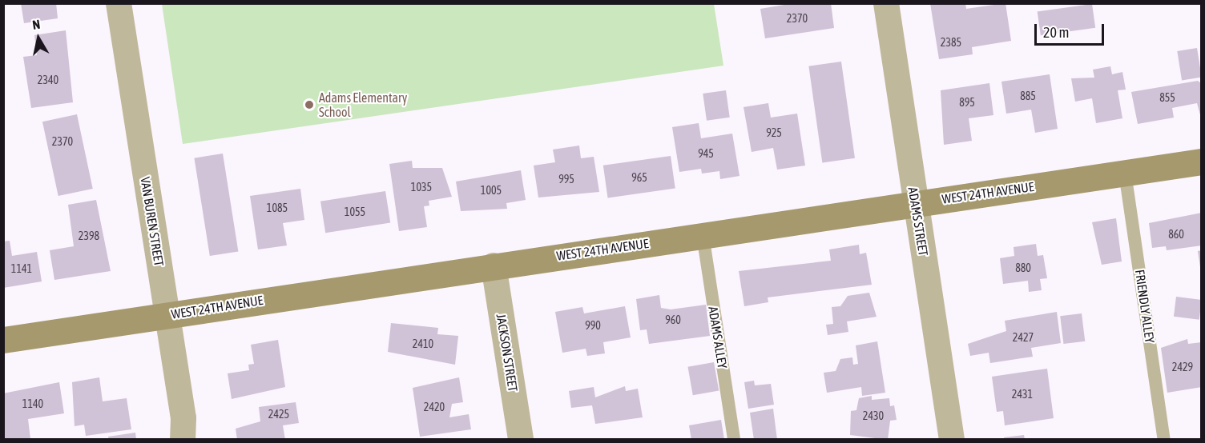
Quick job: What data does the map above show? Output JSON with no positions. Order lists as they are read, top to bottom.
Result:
{
  "streets": {
    "street": [
      "WEST 24TH AVENUE",
      "VAN BUREN STREET",
      "ADAMS STREET",
      "JACKSON STREET"
    ],
    "lane": ["FRIENDLY ALLEY", "ADAMS ALLEY"]
  },
  "crossings": [
    ["WEST 24TH AVENUE", "VAN BUREN STREET"],
    ["WEST 24TH AVENUE", "ADAMS STREET"],
    ["WEST 24TH AVENUE", "FRIENDLY ALLEY"],
    ["WEST 24TH AVENUE", "ADAMS ALLEY"],
    ["WEST 24TH AVENUE", "JACKSON STREET"]
  ],
  "places": ["Adams Elementary School"],
  "house_numbers": [
    "2370",
    "2385",
    "2340",
    "885",
    "855",
    "895",
    "925",
    "2370",
    "945",
    "965",
    "995",
    "1035",
    "1005",
    "1085",
    "1055",
    "860",
    "2398",
    "880",
    "1141",
    "960",
    "990",
    "2427",
    "2410",
    "2429",
    "2431",
    "1140",
    "2420",
    "2425",
    "2430"
  ],
  "scale_bar": "20 m",
  "north": "top"
}
